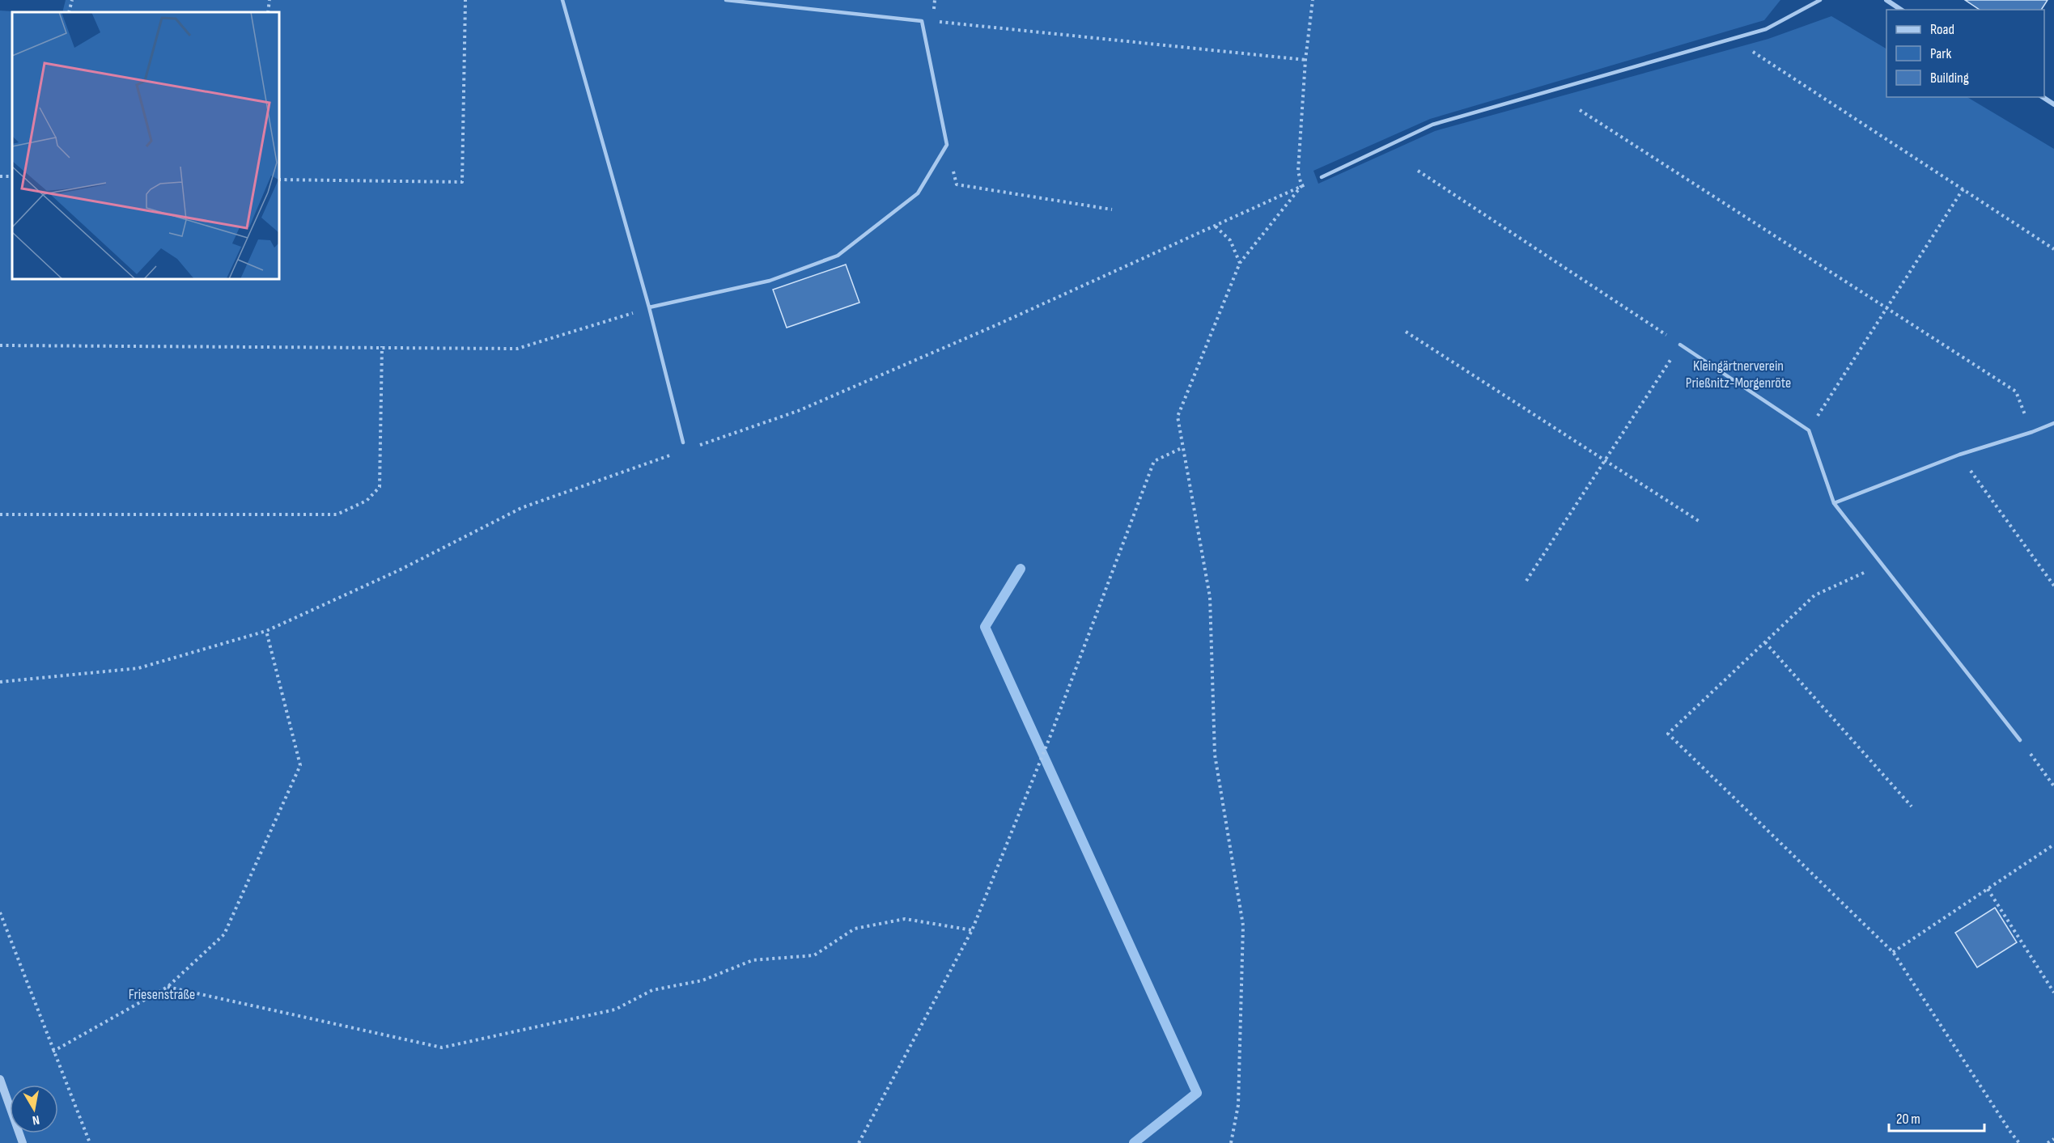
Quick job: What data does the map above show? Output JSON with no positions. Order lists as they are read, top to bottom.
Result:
{
  "parks": ["Kleingärtnerverein Prießnitz-Morgenröte", "Friesenstraße"],
  "legend": ["Road", "Park", "Building"],
  "scale_bar": "20 m",
  "north": "bottom"
}
